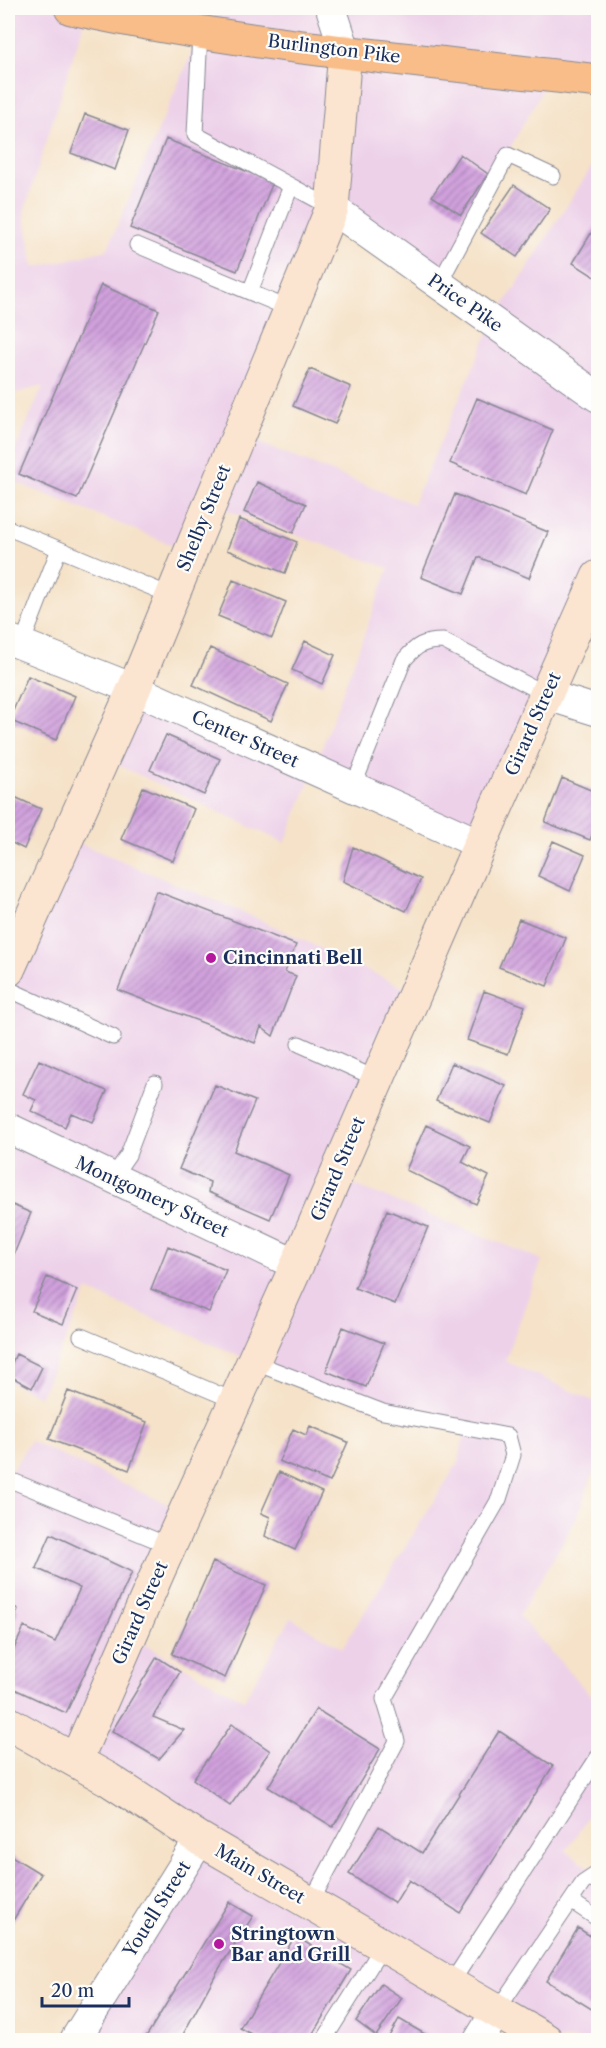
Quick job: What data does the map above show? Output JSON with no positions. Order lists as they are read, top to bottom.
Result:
{
  "streets": {
    "main road": ["Burlington Pike"],
    "street": [
      "Price Pike",
      "Shelby Street",
      "Girard Street",
      "Center Street",
      "Montgomery Street",
      "Main Street",
      "Youell Street"
    ]
  },
  "crossings": [
    ["Burlington Pike", "Shelby Street"],
    ["Price Pike", "Shelby Street"],
    ["Shelby Street", "Center Street"],
    ["Girard Street", "Center Street"],
    ["Girard Street", "Montgomery Street"],
    ["Girard Street", "Main Street"],
    ["Main Street", "Youell Street"]
  ],
  "places": ["Cincinnati Bell", "Stringtown Bar and Grill"],
  "scale_bar": "20 m"
}
